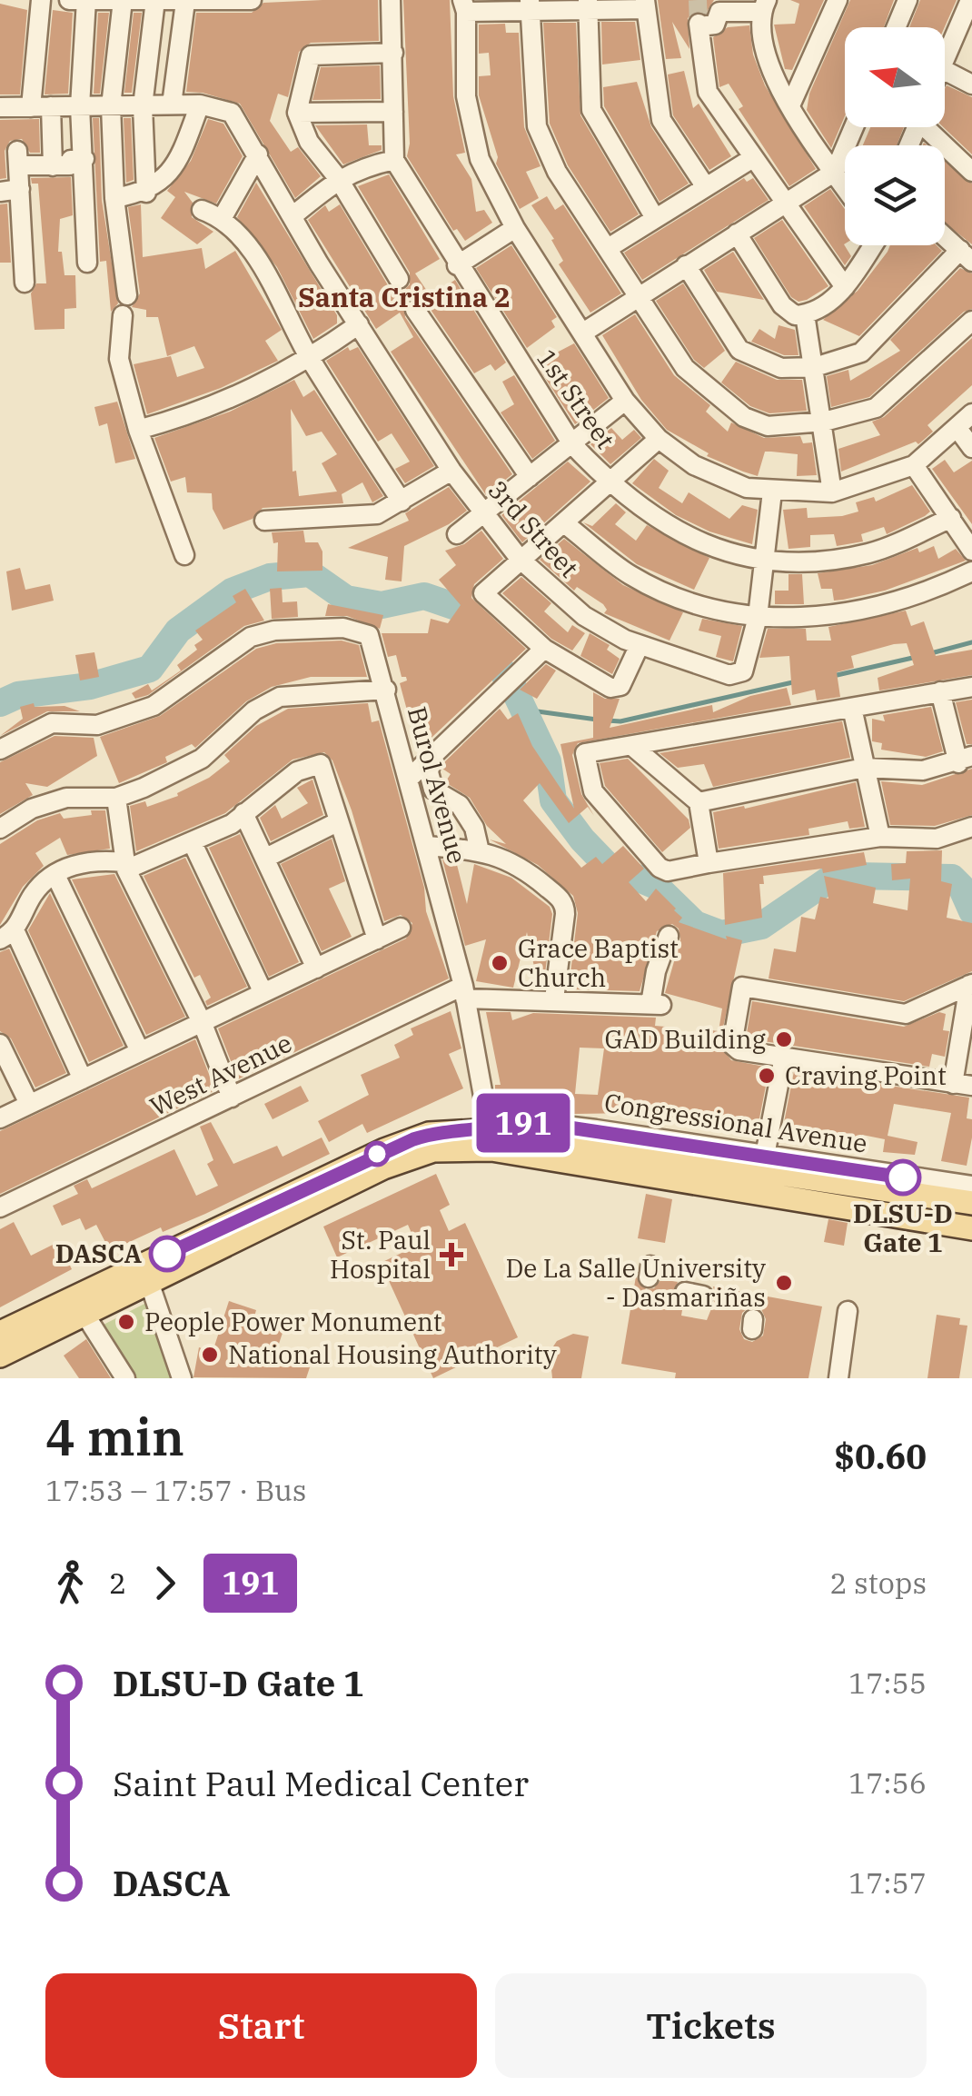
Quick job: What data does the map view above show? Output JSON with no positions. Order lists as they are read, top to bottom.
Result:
{
  "streets": {
    "main road": ["Congressional Avenue"],
    "street": [
      "1st Street",
      "3rd Street",
      "Burol Avenue",
      "West Avenue"
    ]
  },
  "crossings": [
    ["Burol Avenue", "West Avenue"],
    ["Burol Avenue", "Congressional Avenue"]
  ],
  "districts": ["Santa Cristina 2"],
  "places": {
    "other": [
      "Grace Baptist Church",
      "GAD Building",
      "Craving Point",
      "DLSU-D Gate 1",
      "DASCA",
      "De La Salle University - Dasmariñas",
      "People Power Monument",
      "National Housing Authority"
    ],
    "health": ["St. Paul Hospital"]
  },
  "lines": ["bus line 191"],
  "north": "left",
  "page": {
    "on_map": "191",
    "heading": ["4 min", "17:53 – 17:57 · Bus", "$0.60"],
    "legs": ["2", "191", "2 stops"],
    "list": [
      {
        "name": "DLSU-D Gate 1",
        "value": "17:55"
      },
      {
        "name": "Saint Paul Medical Center",
        "value": "17:56"
      },
      {
        "name": "DASCA",
        "value": "17:57"
      }
    ],
    "buttons": ["Start", "Tickets"]
  }
}
